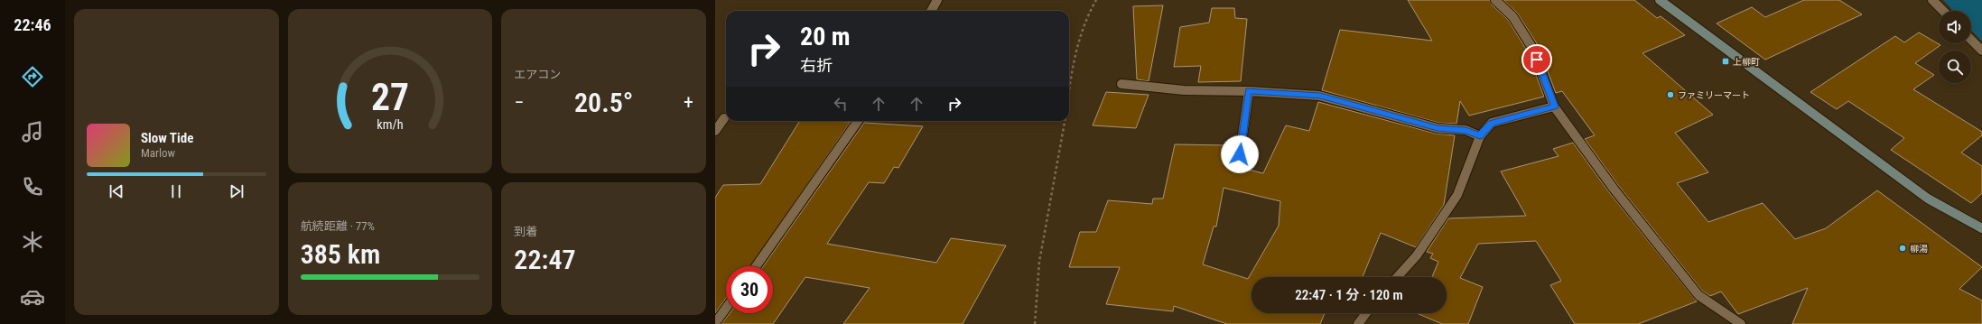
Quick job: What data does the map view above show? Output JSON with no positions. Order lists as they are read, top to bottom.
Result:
{
  "places": {
    "transit": ["上柳町"],
    "other": ["ファミリーマート", "柳湯"]
  },
  "page": {
    "tabs": "22:46",
    "tile": [
      "エアコン",
      ["航続距離 · 77%", "385 km"],
      ["到着", "22:47"]
    ],
    "turn": ["20 m", "右折"],
    "heat": ["−", "20.5°", "+"],
    "song": ["Slow Tide", "Marlow"],
    "limit": "30",
    "trip": "22:47 · 1 分 · 120 m",
    "gauge": ["27", "km/h"]
  }
}
